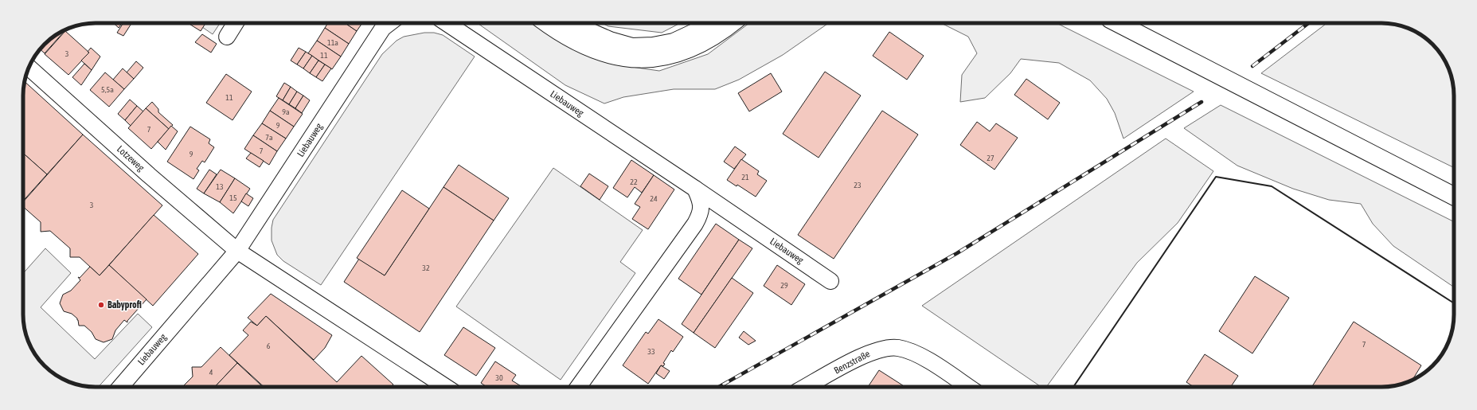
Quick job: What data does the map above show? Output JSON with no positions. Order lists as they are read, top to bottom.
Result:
{
  "streets": {
    "street": ["Liebauweg", "Lotzeweg", "Benzstraße"]
  },
  "crossings": [
    ["Liebauweg", "Lotzeweg"]
  ],
  "places": ["Babyprofi"],
  "house_numbers": [
    "11a",
    "3",
    "11",
    "5,5a",
    "11",
    "9a",
    "9",
    "7",
    "7a",
    "7",
    "9",
    "27",
    "21",
    "22",
    "23",
    "13",
    "15",
    "24",
    "3",
    "32",
    "29",
    "7",
    "6",
    "33",
    "4",
    "30"
  ]
}
